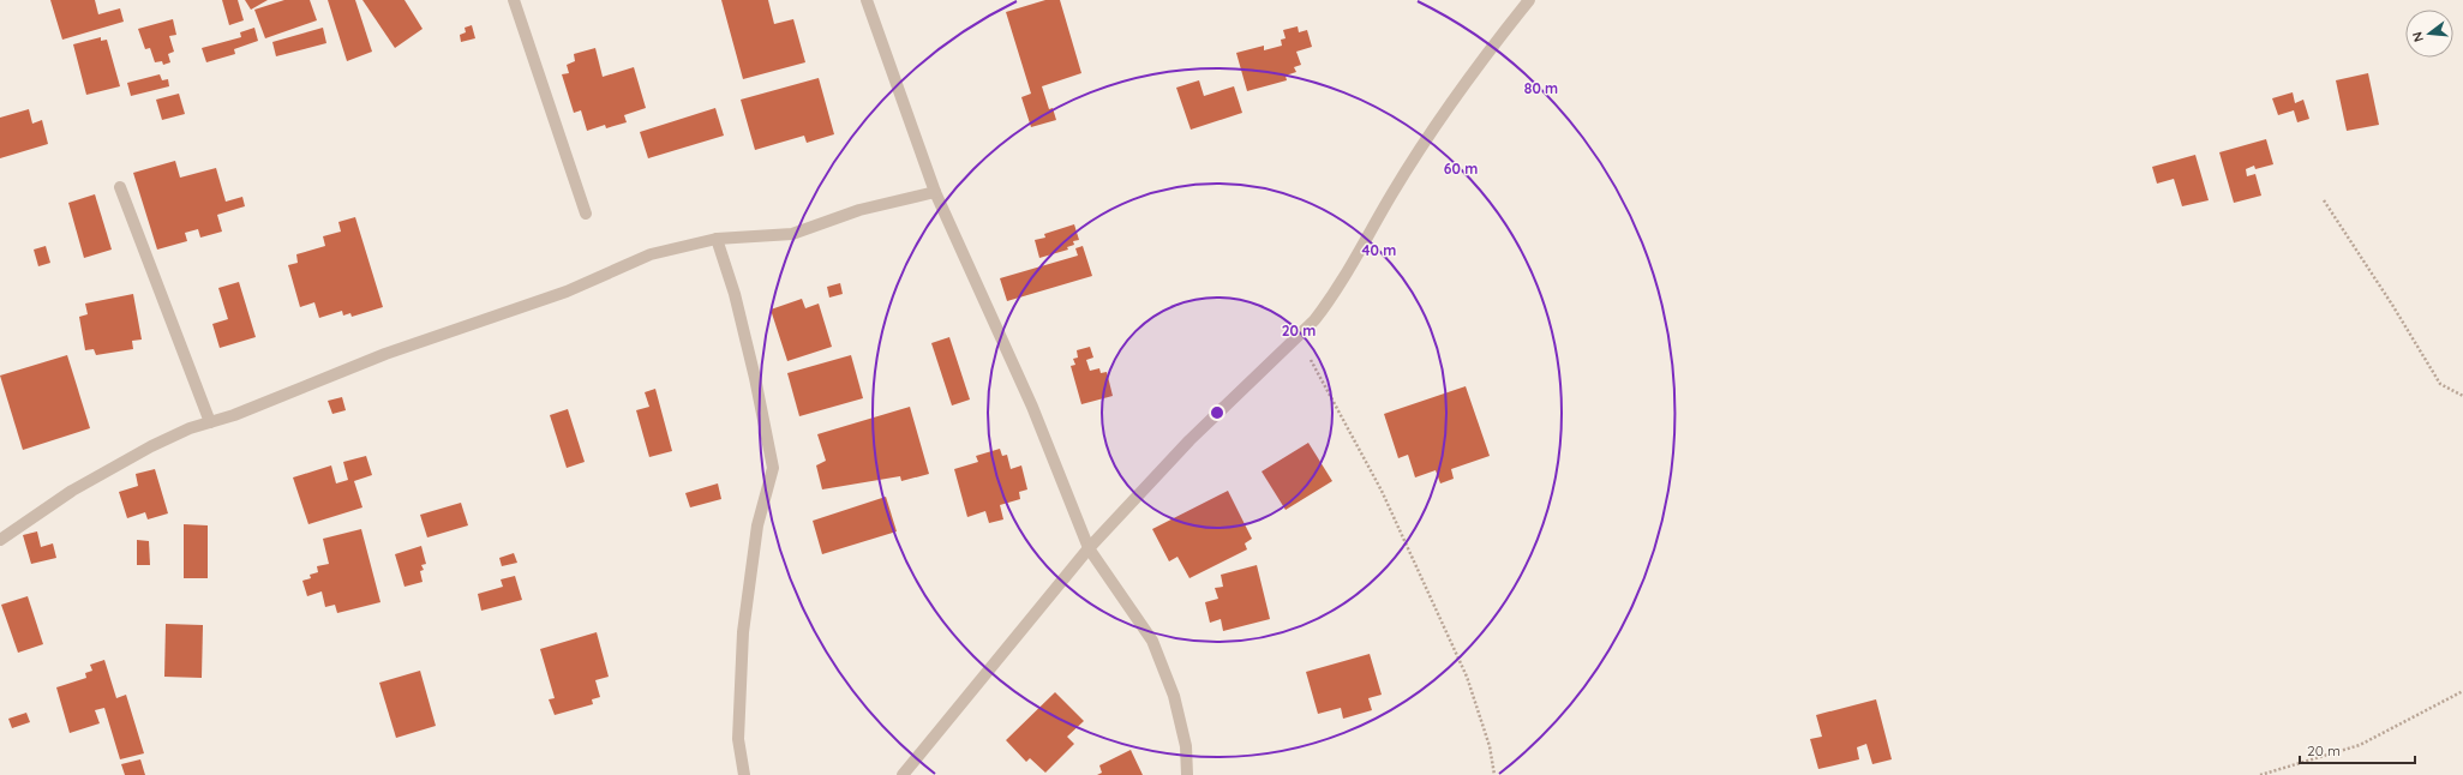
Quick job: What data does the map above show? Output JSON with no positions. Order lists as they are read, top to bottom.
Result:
{
  "scale_bar": "20 m",
  "north": "left",
  "rings": [
    "80 m",
    "60 m",
    "40 m",
    "20 m"
  ]
}
